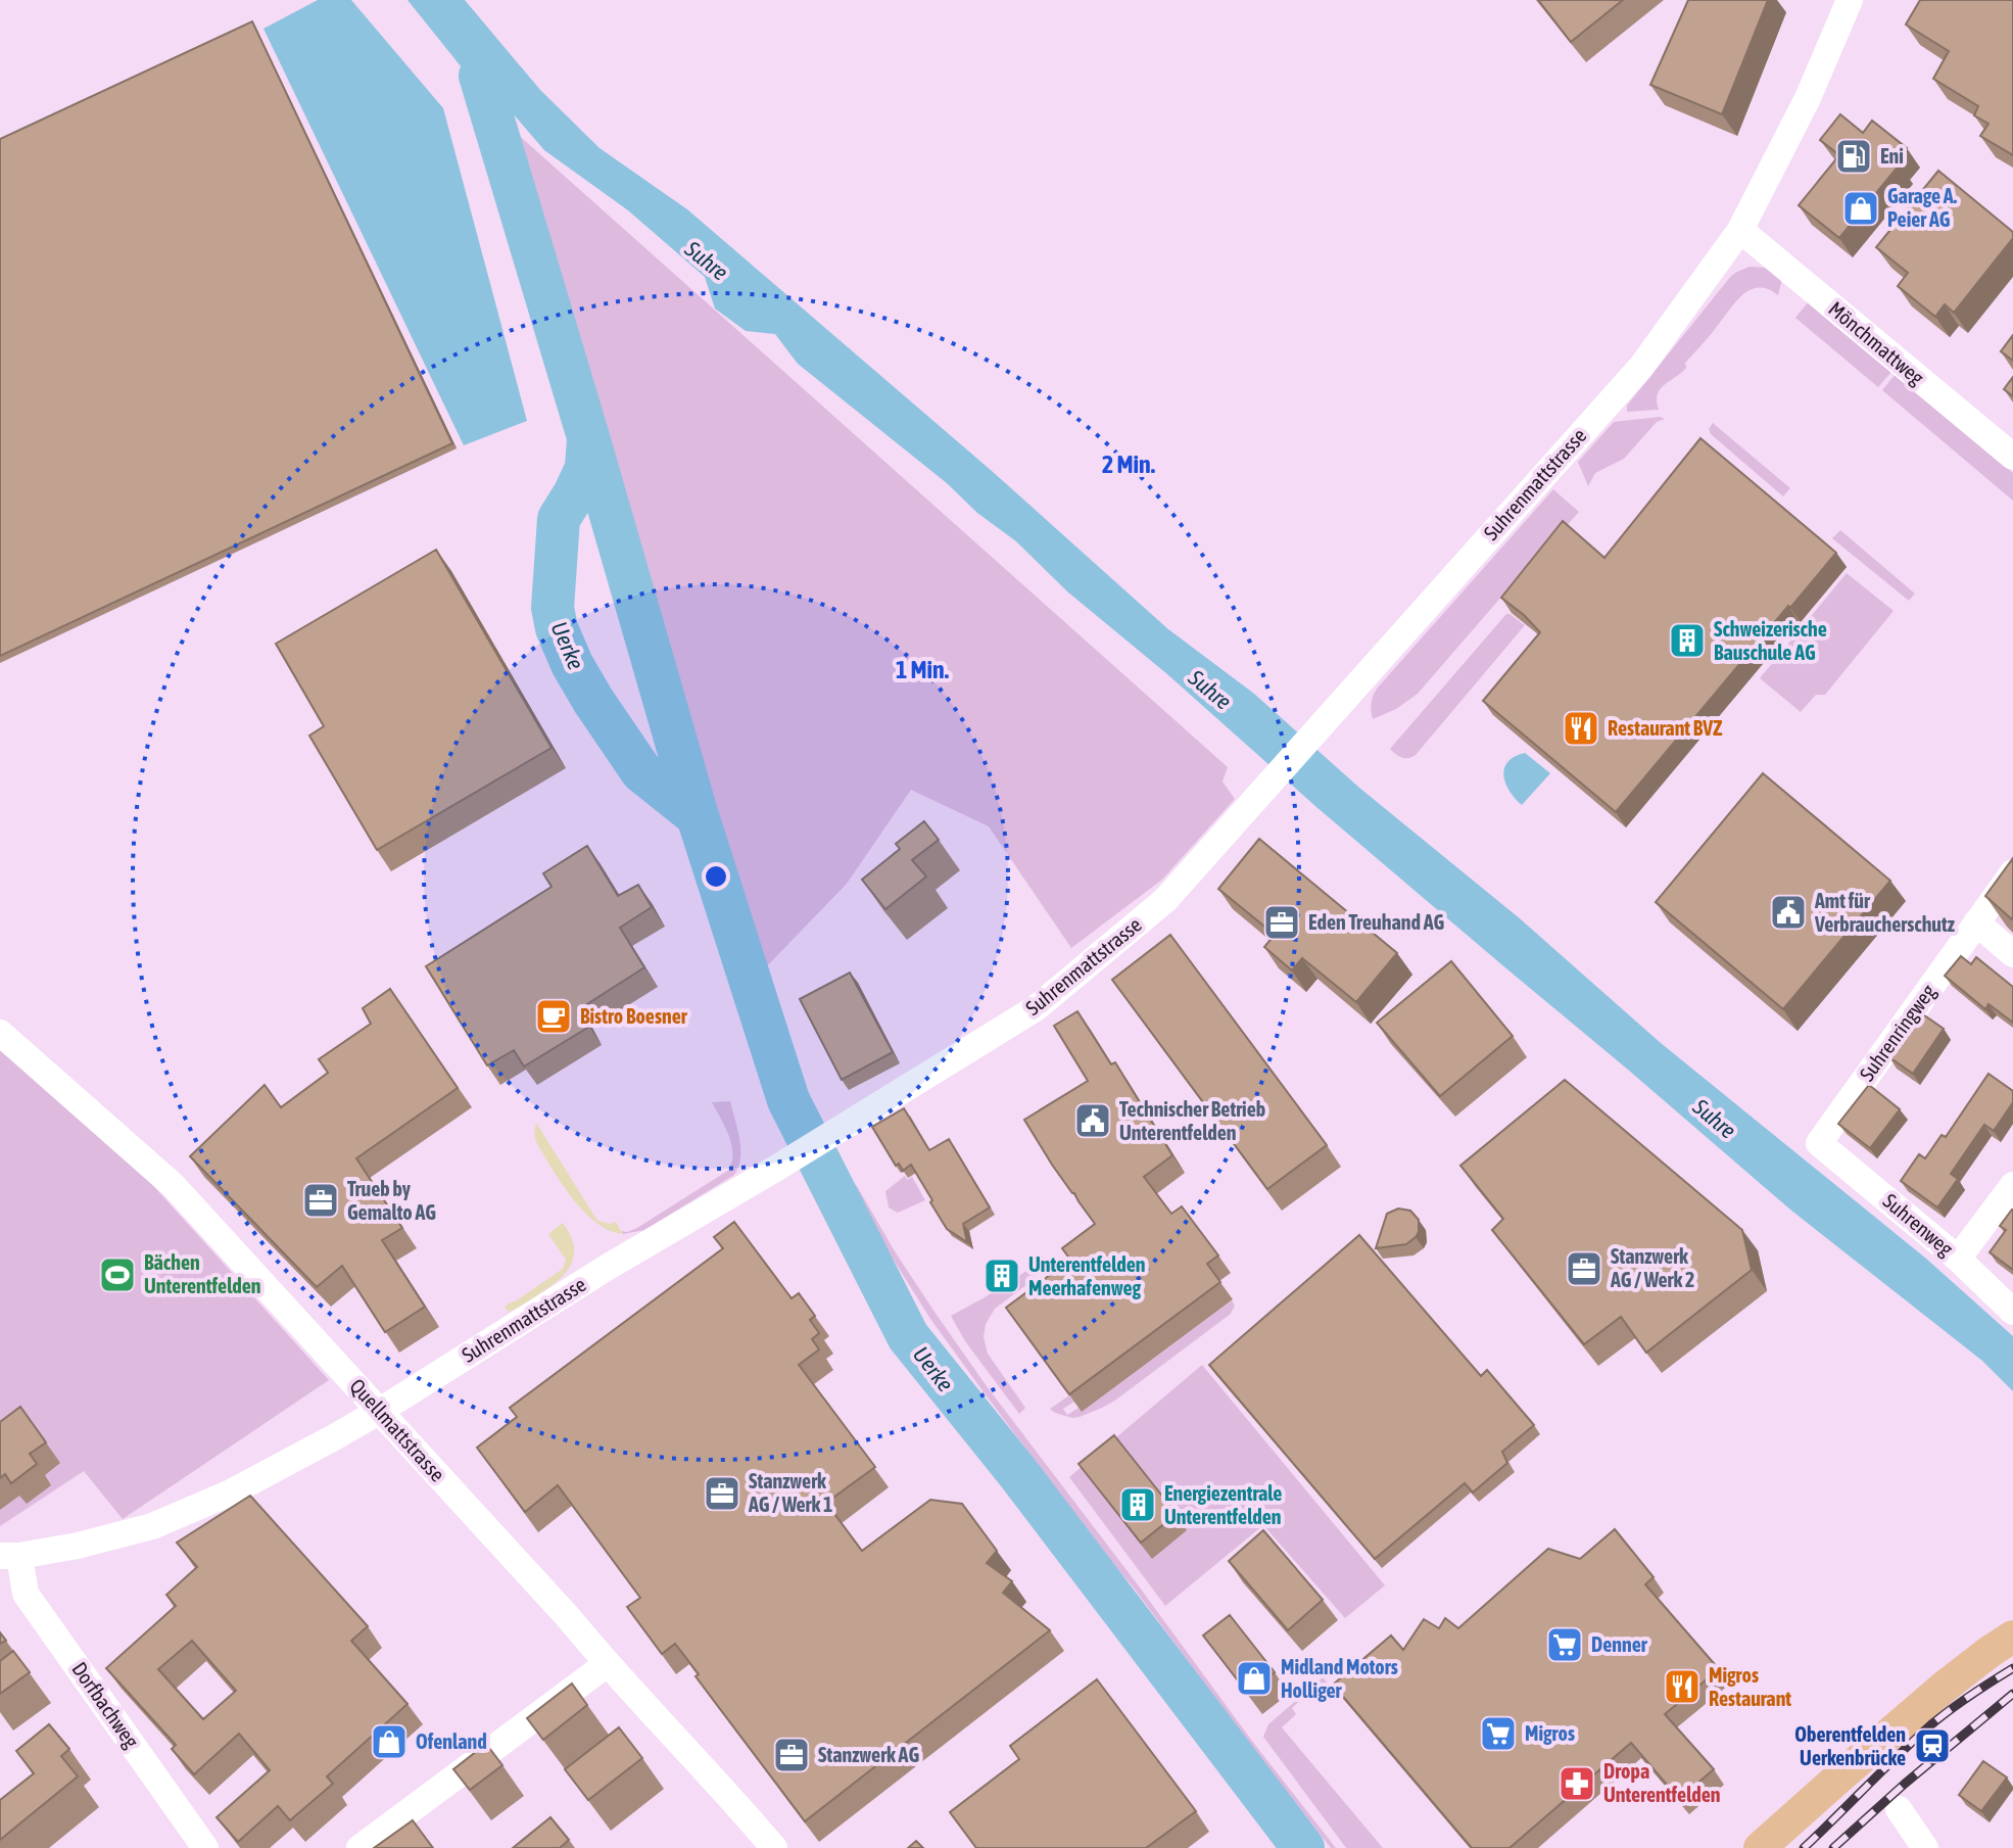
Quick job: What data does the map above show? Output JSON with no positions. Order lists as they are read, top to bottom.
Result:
{
  "streets": {
    "street": [
      "Mönchmattweg",
      "Suhrenmattstrasse",
      "Suhrenringweg",
      "Suhrenweg",
      "Quellmattstrasse",
      "Dorfbachweg"
    ]
  },
  "crossings": [
    ["Mönchmattweg", "Suhrenmattstrasse"],
    ["Suhrenmattstrasse", "Quellmattstrasse"],
    ["Suhrenmattstrasse", "Dorfbachweg"],
    ["Suhrenringweg", "Suhrenweg"]
  ],
  "water": ["Suhre", "Uerke"],
  "places": {
    "fuel station": ["Eni"],
    "shop": ["Garage A. Peier AG", "Midland Motors Holliger", "Ofenland"],
    "building": ["Schweizerische Bauschule AG", "Unterentfelden Meerhafenweg", "Energiezentrale Unterentfelden"],
    "restaurant": ["Restaurant BVZ", "Migros Restaurant"],
    "public building": ["Amt für Verbraucherschutz", "Technischer Betrieb Unterentfelden"],
    "office": [
      "Eden Treuhand AG",
      "Trueb by Gemalto AG",
      "Stanzwerk AG / Werk 2",
      "Stanzwerk AG / Werk 1",
      "Stanzwerk AG"
    ],
    "cafe": ["Bistro Boesner"],
    "sports": ["Bächen Unterentfelden"],
    "supermarket": ["Denner", "Migros"],
    "station": ["Oberentfelden Uerkenbrücke"],
    "pharmacy": ["Dropa Unterentfelden"]
  },
  "rings": ["2 Min.", "1 Min."]
}
